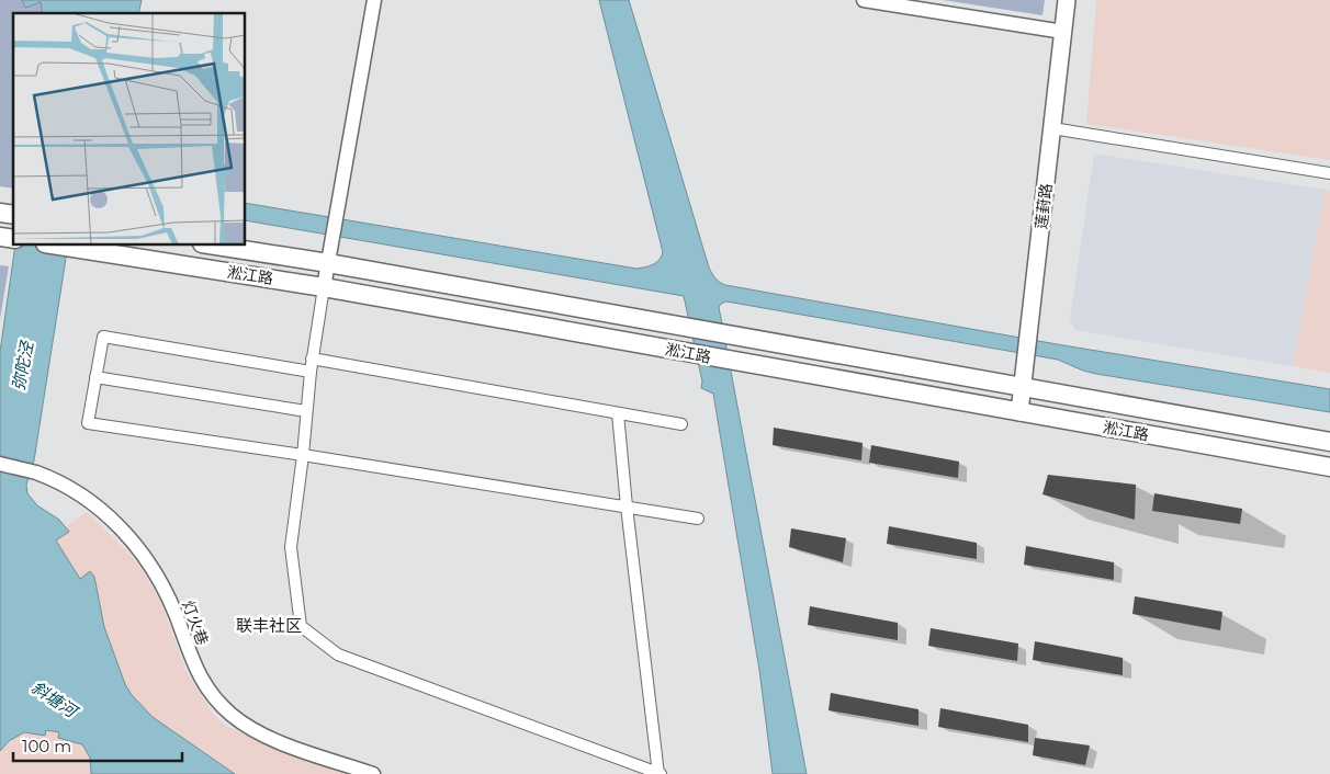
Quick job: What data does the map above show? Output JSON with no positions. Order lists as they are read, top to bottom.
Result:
{
  "streets": {
    "main road": ["莲葑路", "淞江路"],
    "street": ["灯火巷"]
  },
  "crossings": [
    ["莲葑路", "淞江路"]
  ],
  "districts": ["联丰社区"],
  "water": ["弥陀泾", "斜塘河"],
  "scale_bar": "100 m"
}
